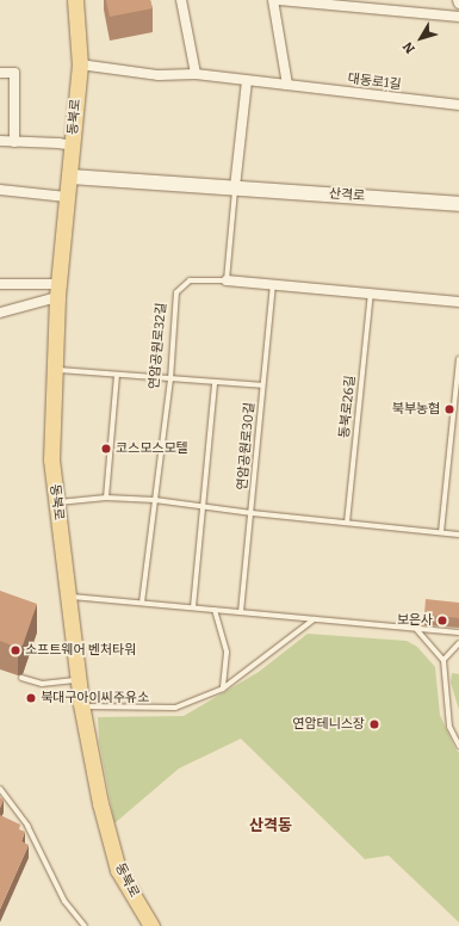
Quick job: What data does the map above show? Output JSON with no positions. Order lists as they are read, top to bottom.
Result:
{
  "streets": {
    "main road": ["동북로"],
    "street": ["대동로1길", "산격로", "연암공원로32길"],
    "lane": ["동북로26길", "연암공원로30길"]
  },
  "crossings": [
    ["동북로", "산격로"],
    ["연암공원로32길", "동북로26길"],
    ["연암공원로32길", "연암공원로30길"]
  ],
  "districts": ["산격동"],
  "places": [
    "북부농협",
    "코스모스모텔",
    "보은사",
    "소프트웨어 벤처타워",
    "북대구아이씨주유소",
    "연암테니스장"
  ],
  "north": "bottom left"
}
